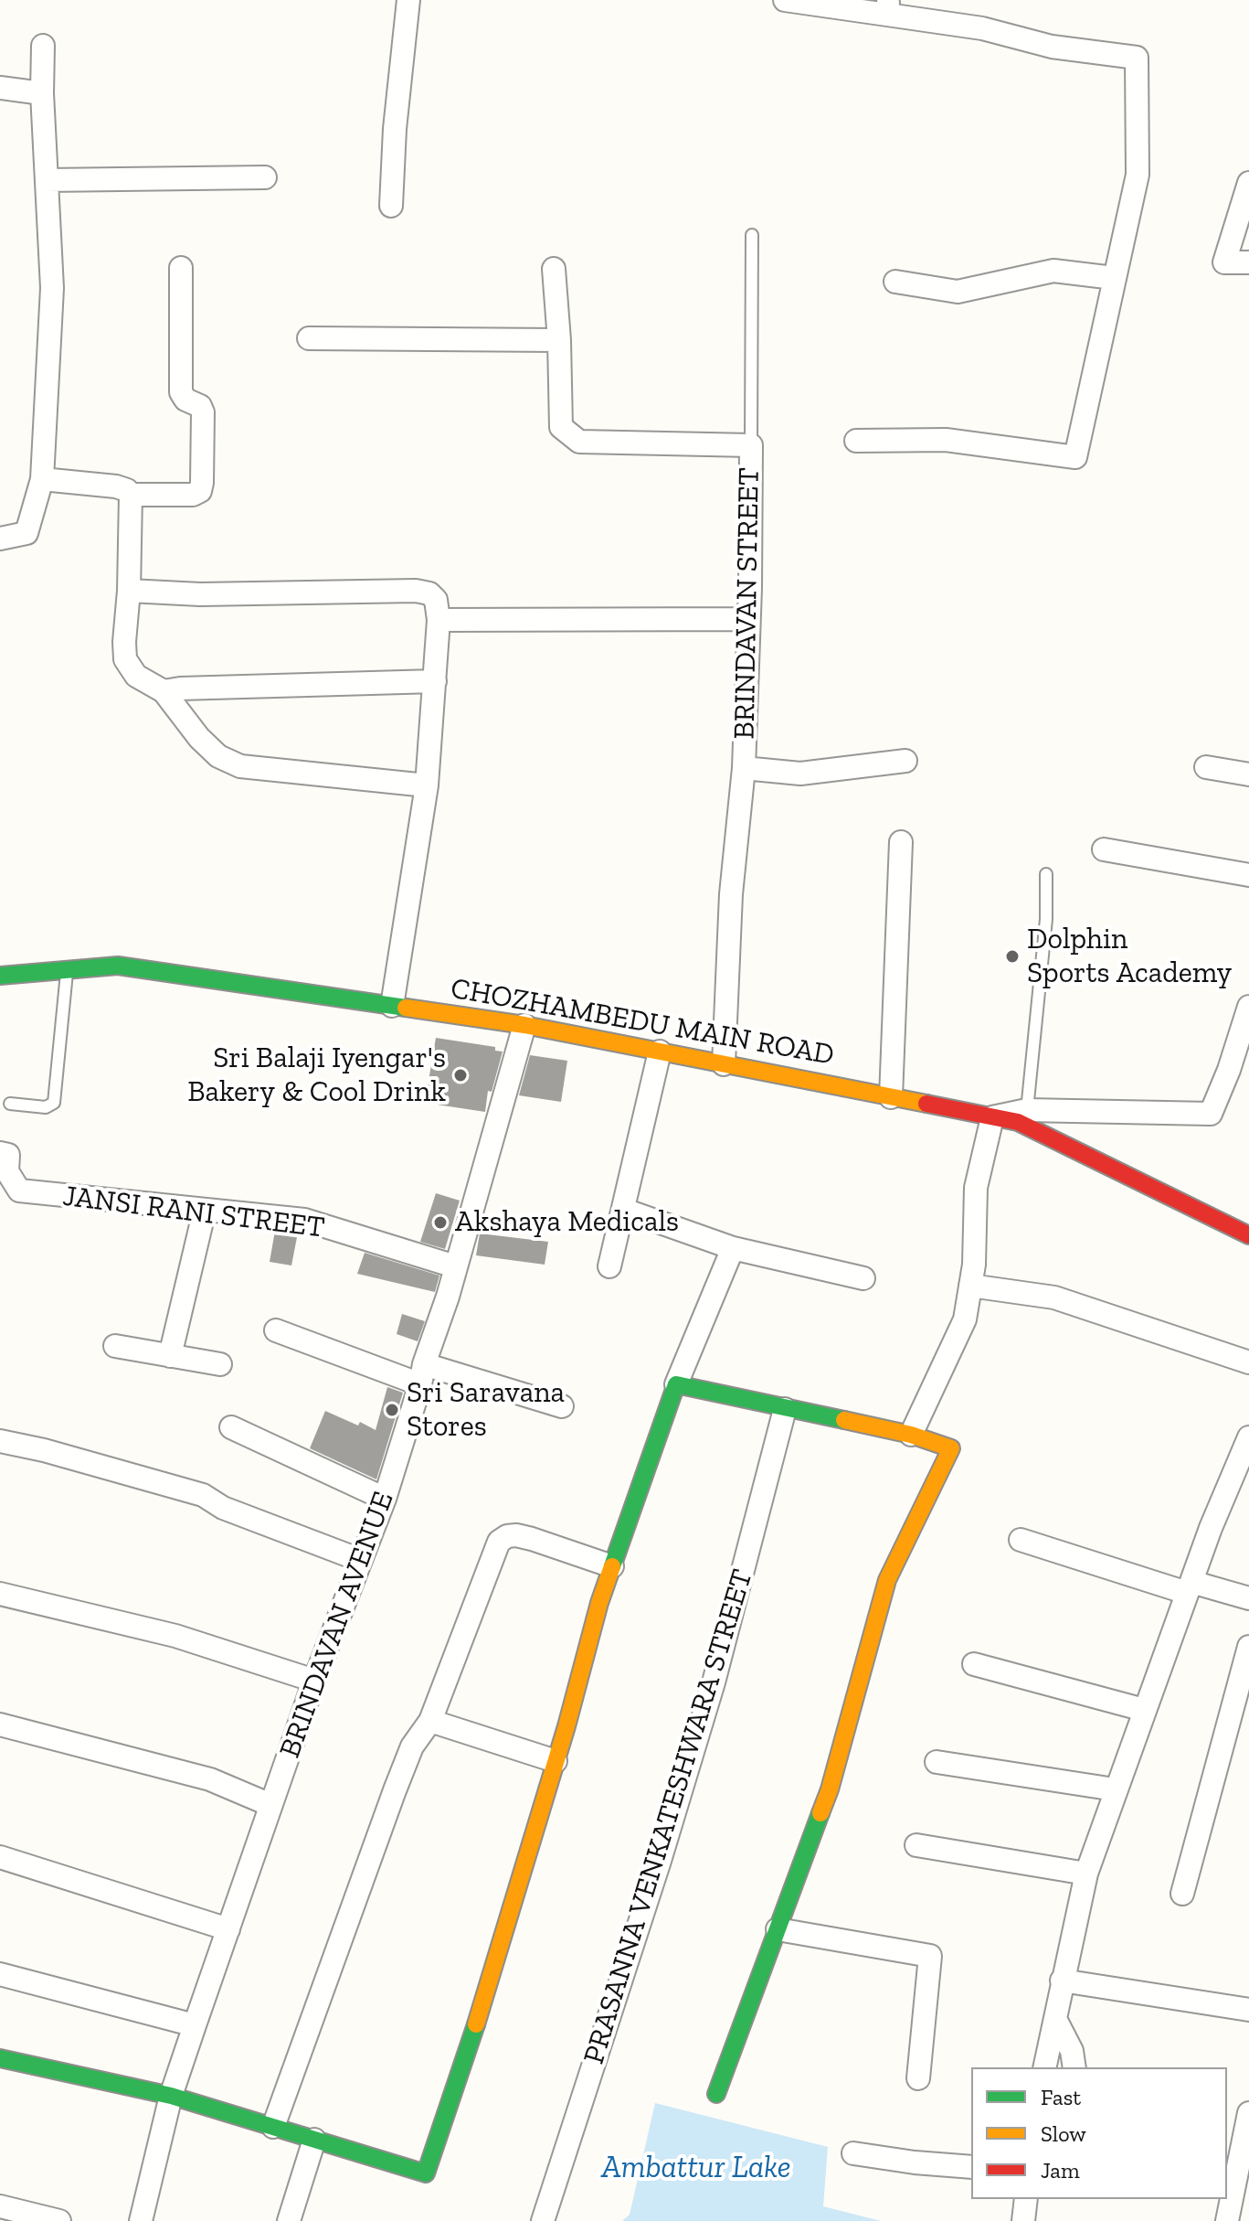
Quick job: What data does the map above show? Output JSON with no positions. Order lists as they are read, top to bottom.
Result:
{
  "streets": {
    "street": [
      "BRINDAVAN STREET",
      "CHOZHAMBEDU MAIN ROAD",
      "JANSI RANI STREET",
      "BRINDAVAN AVENUE",
      "PRASANNA VENKATESHWARA STREET"
    ]
  },
  "crossings": [
    ["BRINDAVAN STREET", "CHOZHAMBEDU MAIN ROAD"],
    ["CHOZHAMBEDU MAIN ROAD", "BRINDAVAN AVENUE"],
    ["JANSI RANI STREET", "BRINDAVAN AVENUE"]
  ],
  "water": ["Ambattur Lake"],
  "places": [
    "Dolphin Sports Academy",
    "Sri Balaji Iyengar's Bakery & Cool Drink",
    "Akshaya Medicals",
    "Sri Saravana Stores"
  ],
  "legend": ["Fast", "Slow", "Jam"]
}
